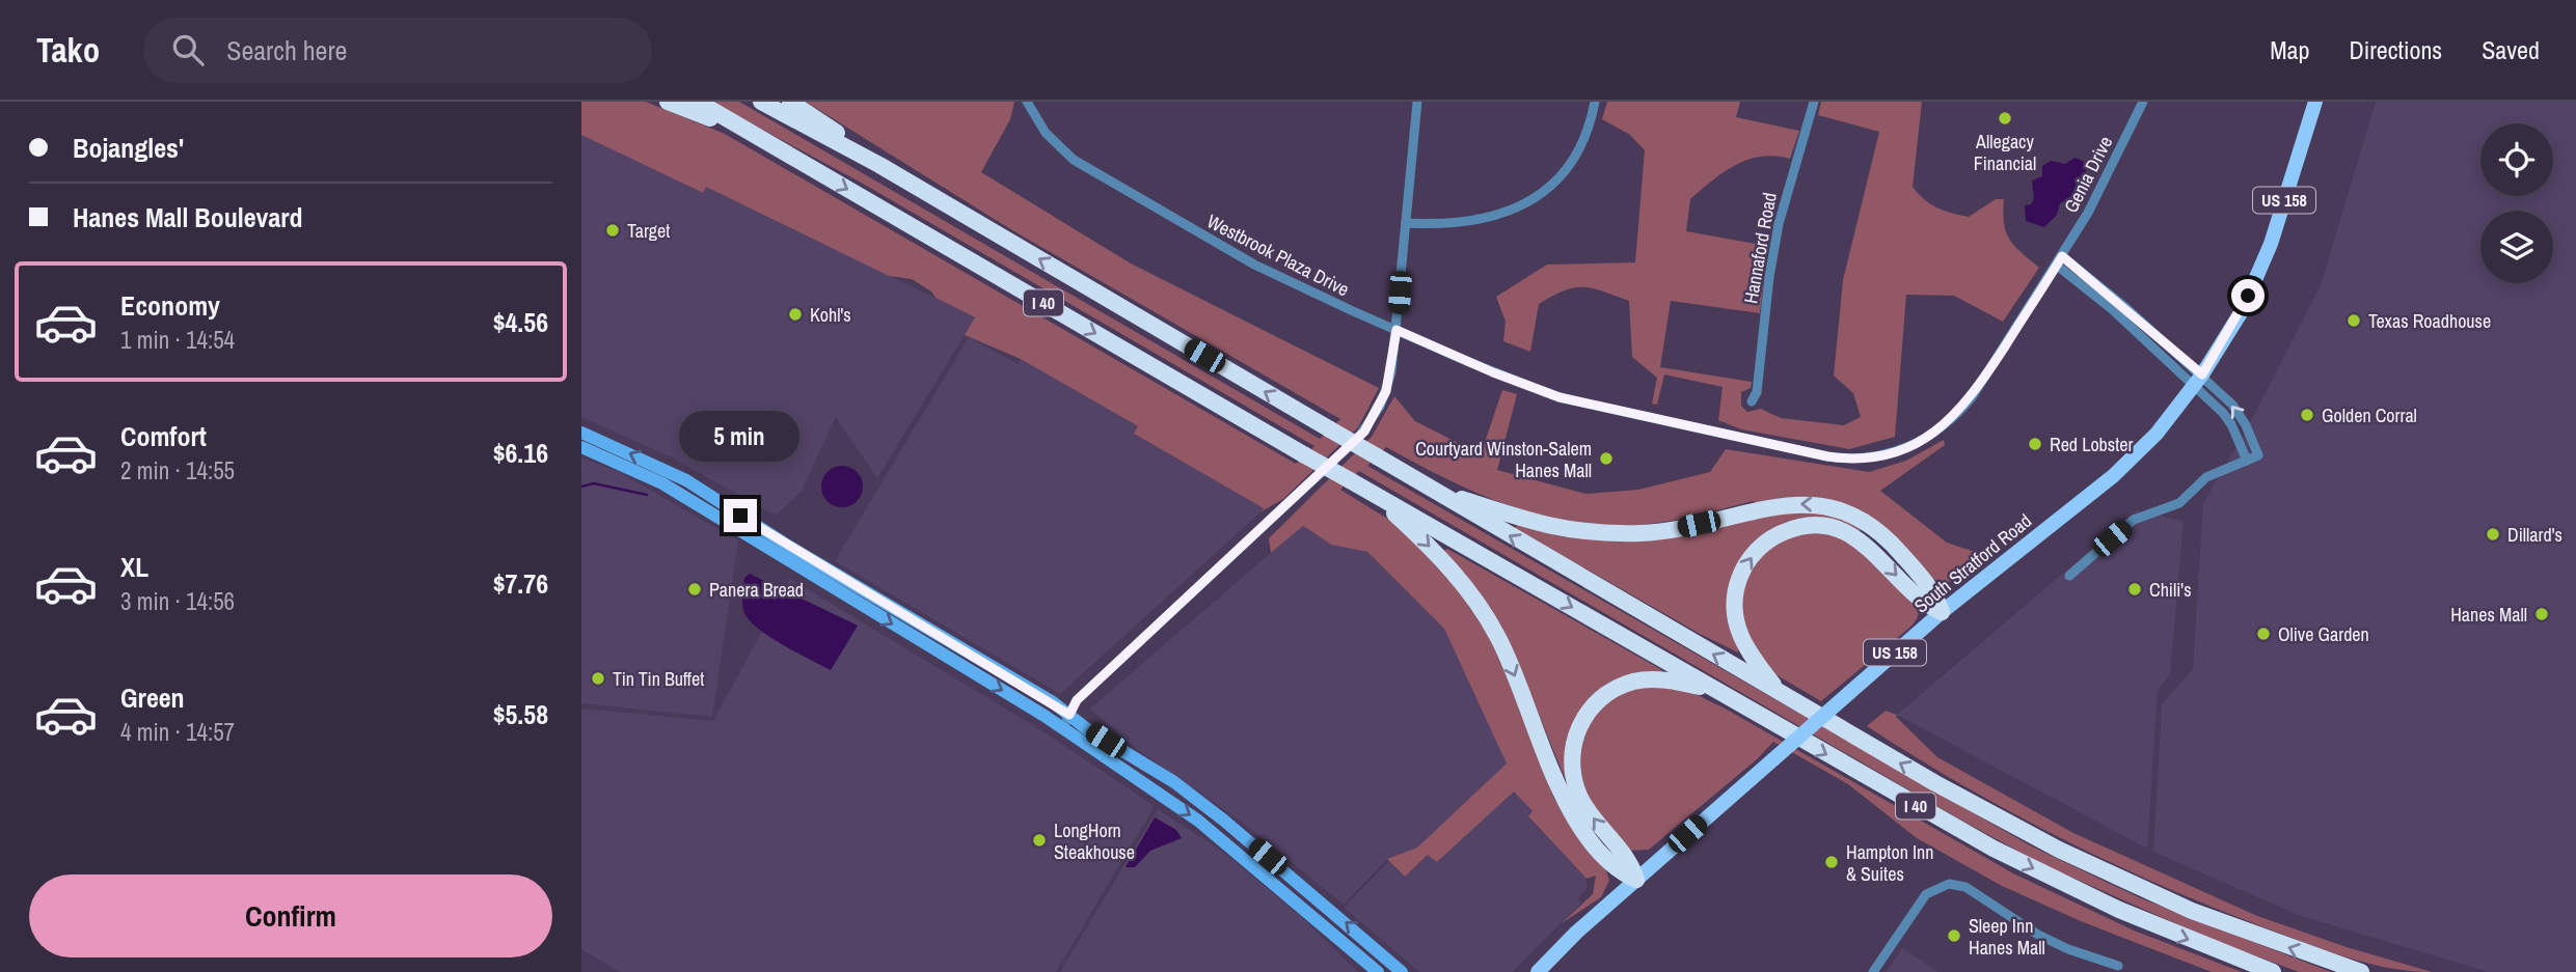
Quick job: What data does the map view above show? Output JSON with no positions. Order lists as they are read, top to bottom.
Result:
{
  "streets": {
    "highway": ["I 40"],
    "main road": ["US 158", "South Stratford Road"],
    "street": ["Genia Drive", "Hannaford Road", "Westbrook Plaza Drive"]
  },
  "crossings": [
    ["Genia Drive", "Westbrook Plaza Drive"]
  ],
  "places": [
    "Allegacy Financial",
    "Target",
    "Kohl's",
    "Texas Roadhouse",
    "Golden Corral",
    "Red Lobster",
    "Courtyard Winston-Salem Hanes Mall",
    "Dillard's",
    "Panera Bread",
    "Chili's",
    "Hanes Mall",
    "Olive Garden",
    "Tin Tin Buffet",
    "LongHorn Steakhouse",
    "Hampton Inn & Suites",
    "Sleep Inn Hanes Mall"
  ],
  "page": {
    "header": "Tako",
    "search": "Search here",
    "nav": ["Map", "Directions", "Saved"],
    "banner": ["Bojangles'", "Hanes Mall Boulevard"],
    "list": [
      {
        "name": "Economy",
        "note": "1 min · 14:54",
        "value": "$4.56"
      },
      {
        "name": "Comfort",
        "note": "2 min · 14:55",
        "value": "$6.16"
      },
      {
        "name": "XL",
        "note": "3 min · 14:56",
        "value": "$7.76"
      },
      {
        "name": "Green",
        "note": "4 min · 14:57",
        "value": "$5.58"
      }
    ],
    "bubble": "5 min",
    "buttons": "Confirm"
  }
}
